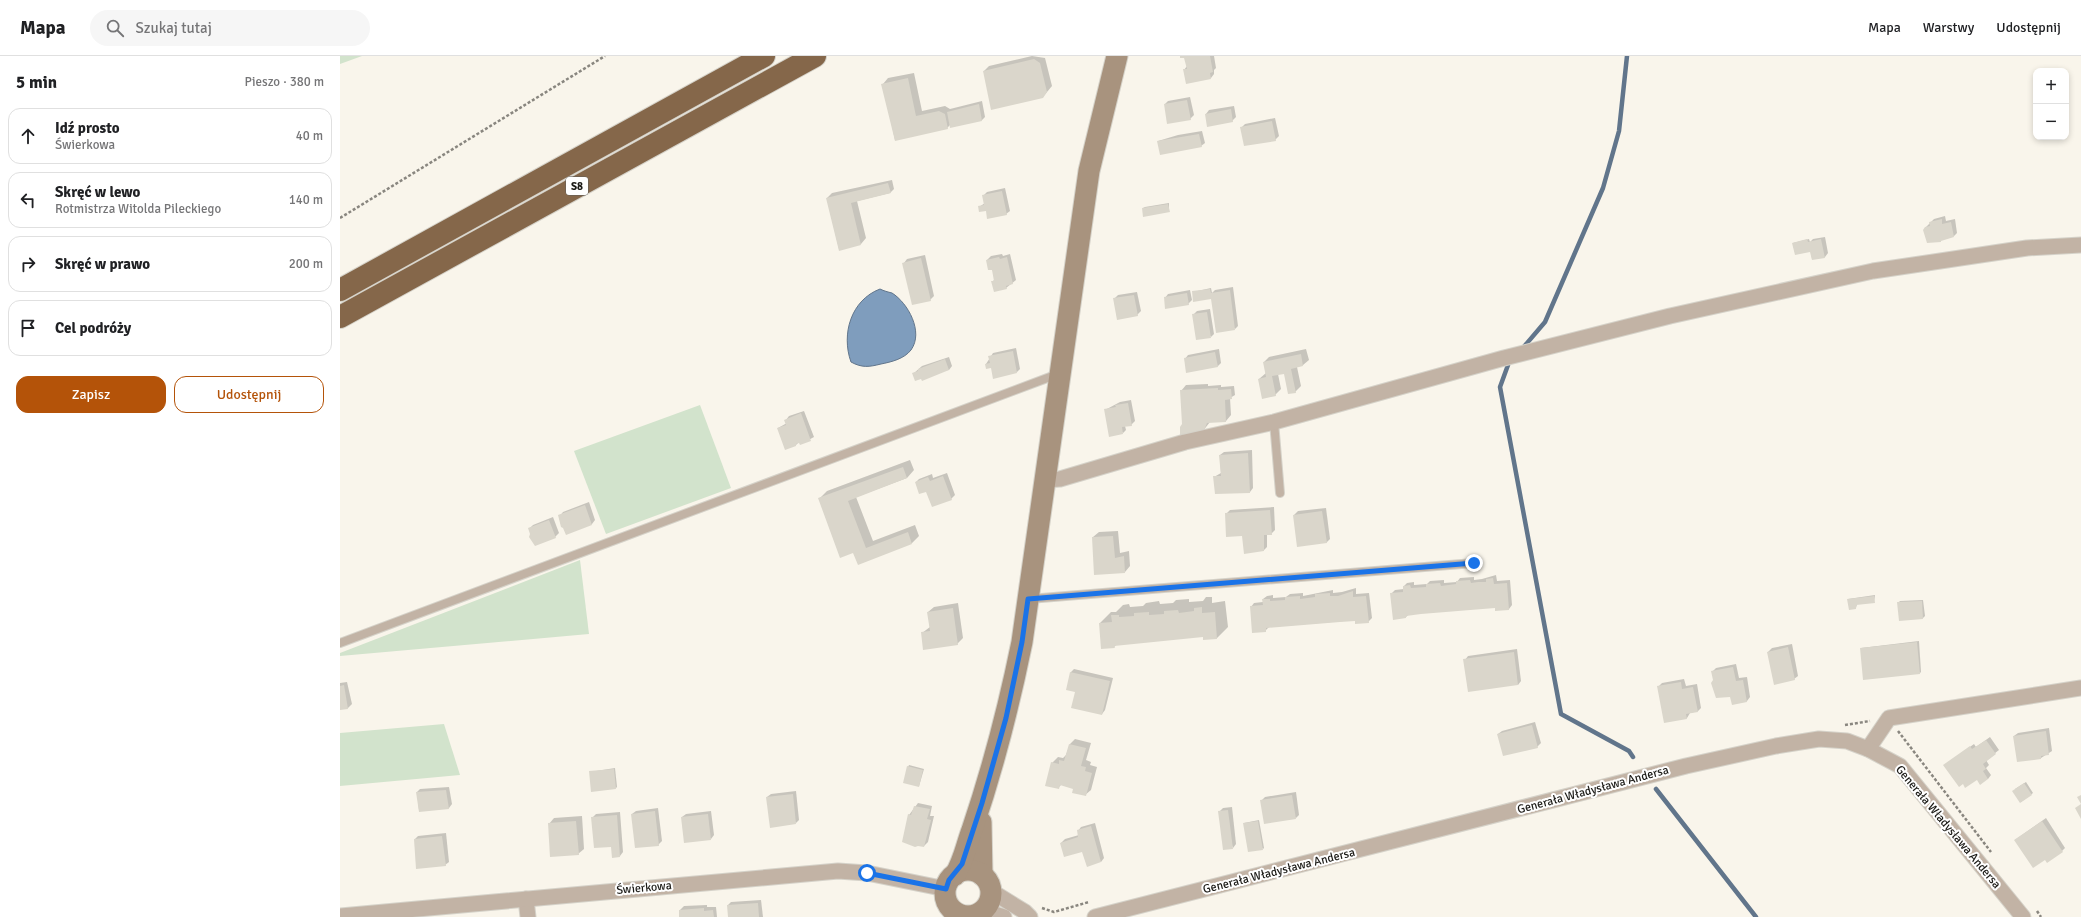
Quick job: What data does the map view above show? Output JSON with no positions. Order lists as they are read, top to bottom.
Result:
{
  "streets": {
    "highway": ["S8"],
    "street": ["Generała Władysława Andersa", "Świerkowa"]
  },
  "page": {
    "header": "Mapa",
    "search": "Szukaj tutaj",
    "nav": ["Mapa", "Warstwy", "Udostępnij"],
    "heading": ["5 min", "Pieszo · 380 m"],
    "map_buttons": ["+", "−"],
    "list": [
      ["Idź prosto", "Świerkowa", "40 m"],
      ["Skręć w lewo", "Rotmistrza Witolda Pileckiego", "140 m"],
      ["Skręć w prawo", "200 m"],
      "Cel podróży"
    ],
    "buttons": ["Zapisz", "Udostępnij"]
  }
}
